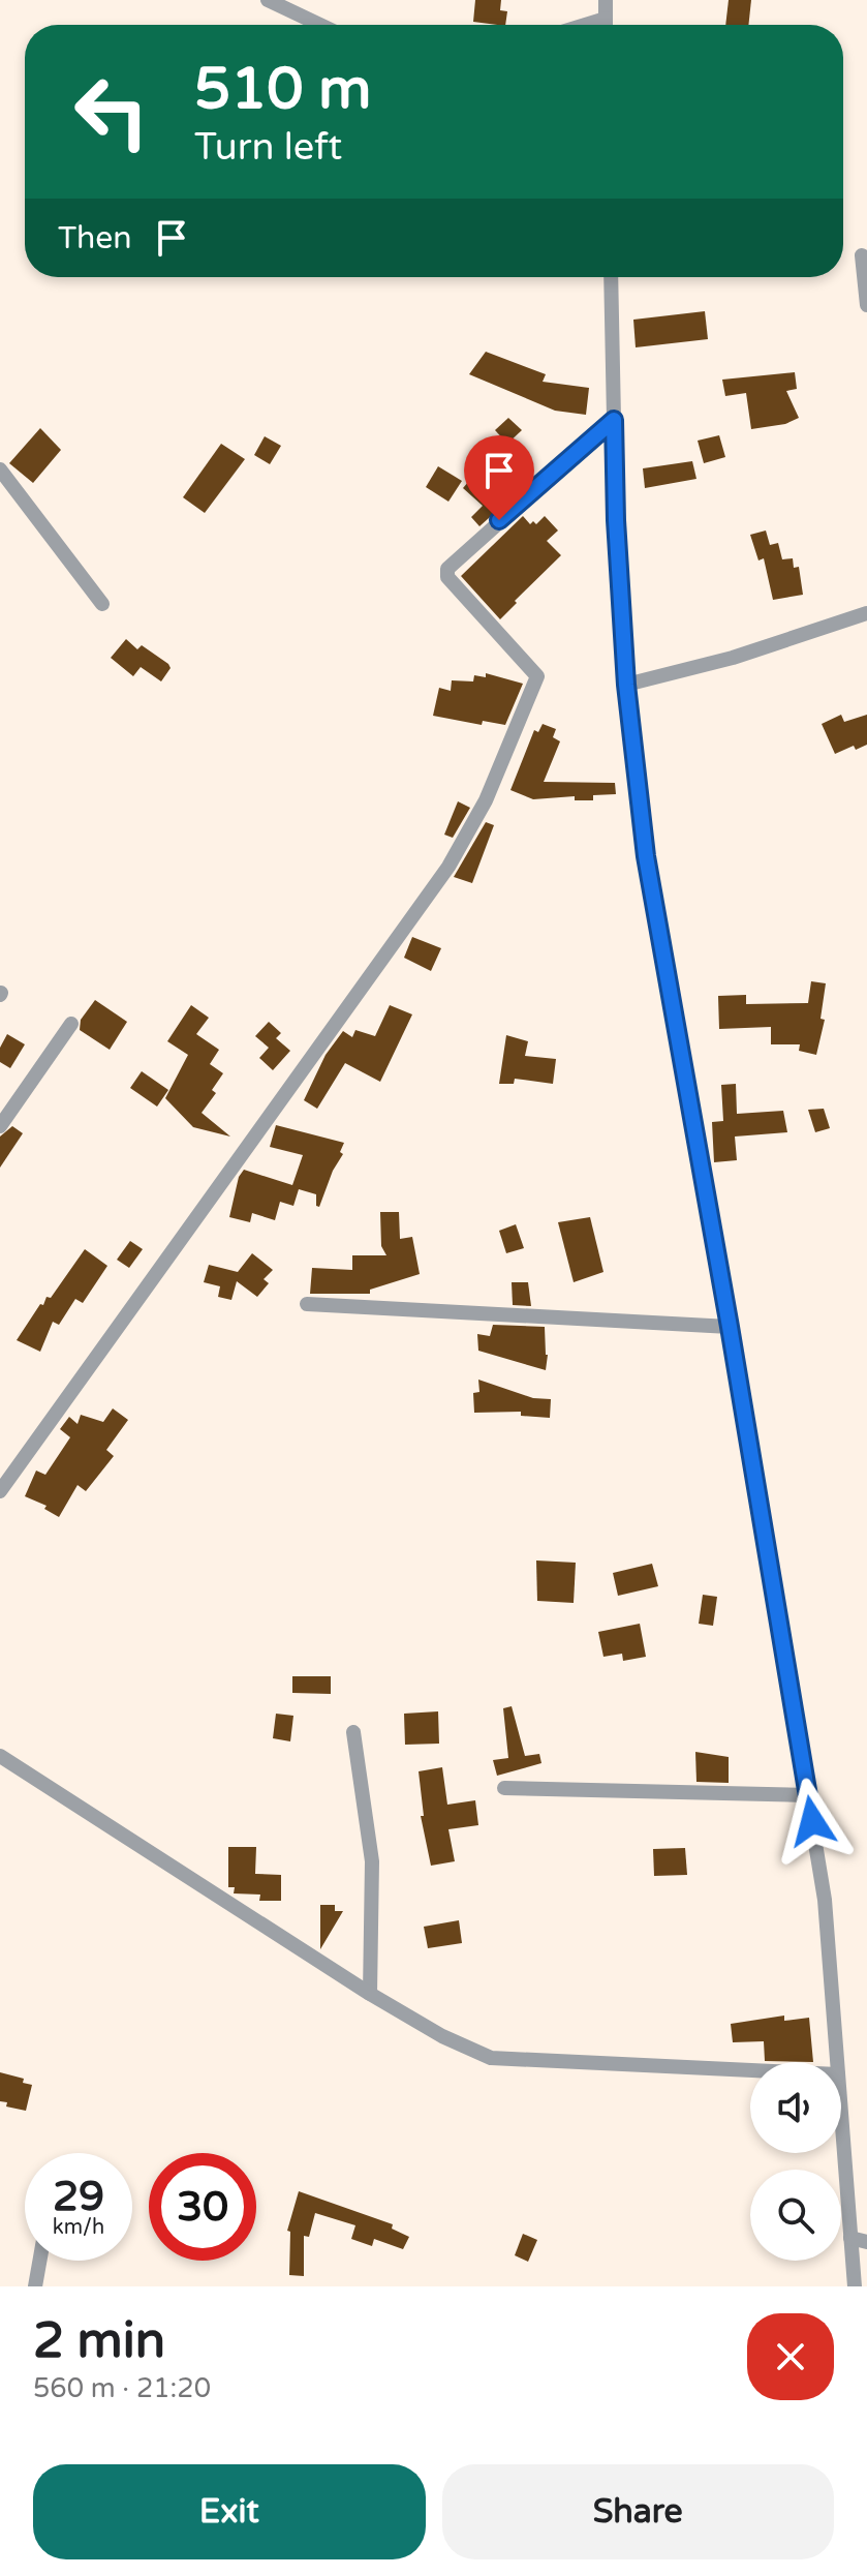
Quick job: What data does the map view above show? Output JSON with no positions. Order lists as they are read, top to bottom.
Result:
{
  "page": {
    "turn": ["510 m", "Turn left"],
    "then": "Then",
    "speed": "29 km/h",
    "limit": "30",
    "heading": ["2 min", "560 m · 21:20"],
    "buttons": ["Exit", "Share"]
  }
}
